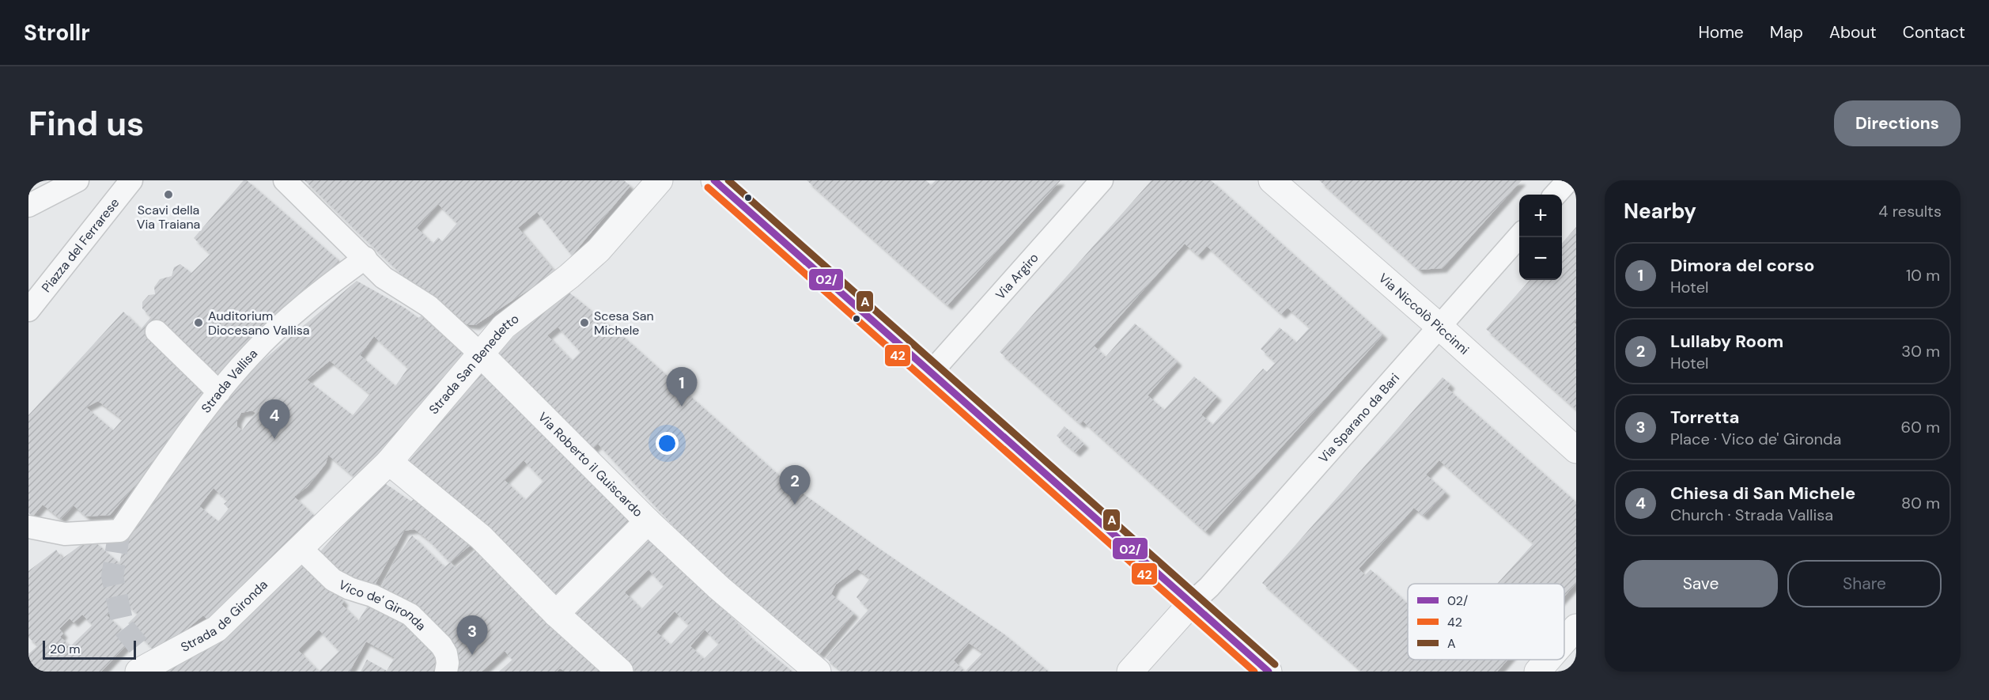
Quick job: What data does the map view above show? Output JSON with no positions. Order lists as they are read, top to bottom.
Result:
{
  "streets": {
    "street": [
      "Piazza del Ferrarese",
      "Via Argiro",
      "Via Niccolò Piccinni",
      "Strada San Benedetto",
      "Strada Vallisa",
      "Via Sparano da Bari",
      "Via Roberto il Guiscardo",
      "Vico de' Gironda",
      "Strada de Gironda"
    ]
  },
  "crossings": [
    ["Via Niccolò Piccinni", "Via Sparano da Bari"],
    ["Strada San Benedetto", "Via Roberto il Guiscardo"],
    ["Strada San Benedetto", "Vico de' Gironda"],
    ["Strada San Benedetto", "Strada de Gironda"],
    ["Strada Vallisa", "Via Roberto il Guiscardo"],
    ["Vico de' Gironda", "Strada de Gironda"]
  ],
  "places": ["Scavi della Via Traiana", "Auditorium Diocesano Vallisa", "Scesa San Michele"],
  "lines": ["transit line 02/", "transit line A", "transit line 42"],
  "legend": ["02/", "42", "A"],
  "scale_bar": "20 m",
  "page": {
    "header": "Strollr",
    "nav": [
      "Home",
      "Map",
      "About",
      "Contact"
    ],
    "buttons": [
      "Directions",
      ["Save", "Share"]
    ],
    "title": "Find us",
    "heading": ["Nearby", "4 results"],
    "map_buttons": ["+", "−"],
    "list": [
      {
        "mark": "1",
        "name": "Dimora del corso",
        "note": "Hotel",
        "value": "10 m"
      },
      {
        "mark": "2",
        "name": "Lullaby Room",
        "note": "Hotel",
        "value": "30 m"
      },
      {
        "mark": "3",
        "name": "Torretta",
        "note": "Place · Vico de' Gironda",
        "value": "60 m"
      },
      {
        "mark": "4",
        "name": "Chiesa di San Michele",
        "note": "Church · Strada Vallisa",
        "value": "80 m"
      }
    ],
    "pins": [
      "1",
      "4",
      "2",
      "3"
    ],
    "scale": "20 m"
  }
}
